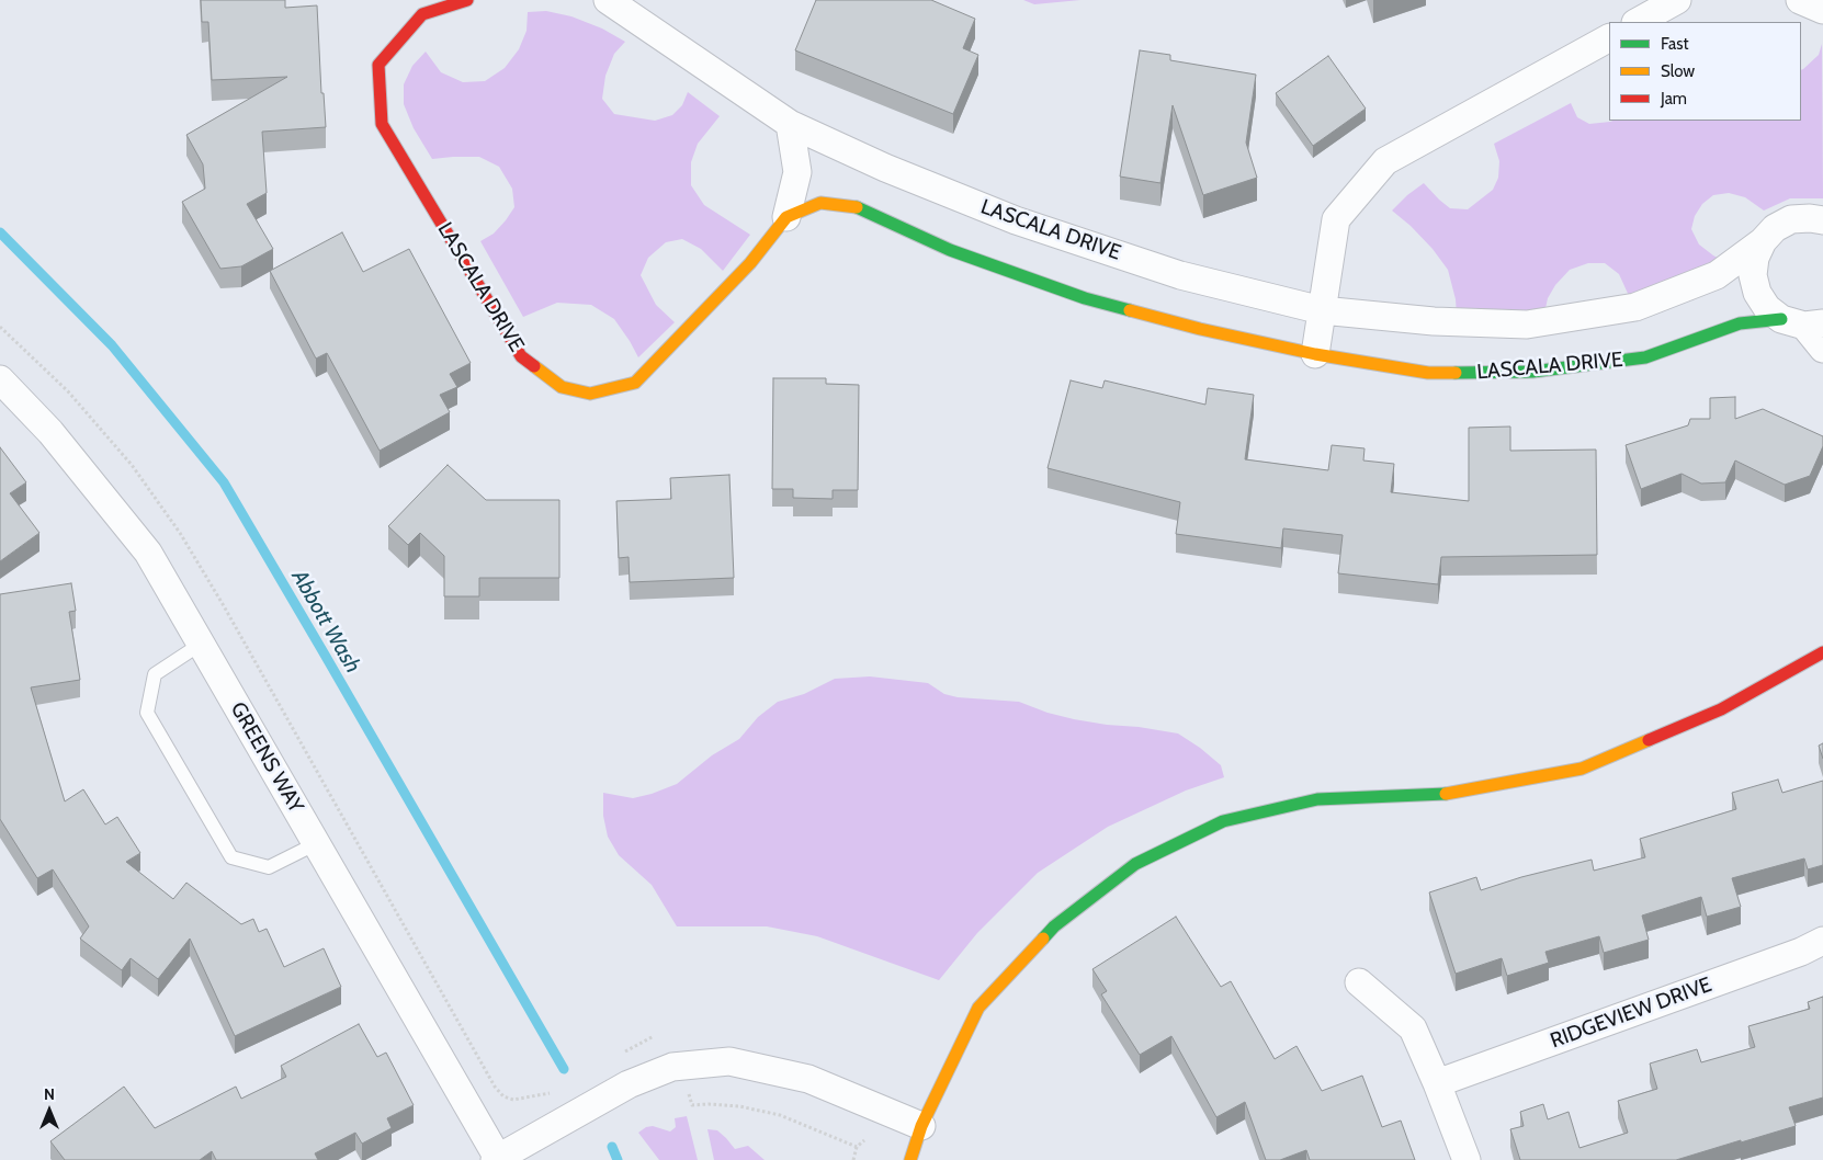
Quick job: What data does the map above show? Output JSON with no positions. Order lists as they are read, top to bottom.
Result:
{
  "streets": {
    "street": ["LASCALA DRIVE", "GREENS WAY", "RIDGEVIEW DRIVE"]
  },
  "water": ["Abbott Wash"],
  "legend": ["Fast", "Slow", "Jam"],
  "north": "top"
}
